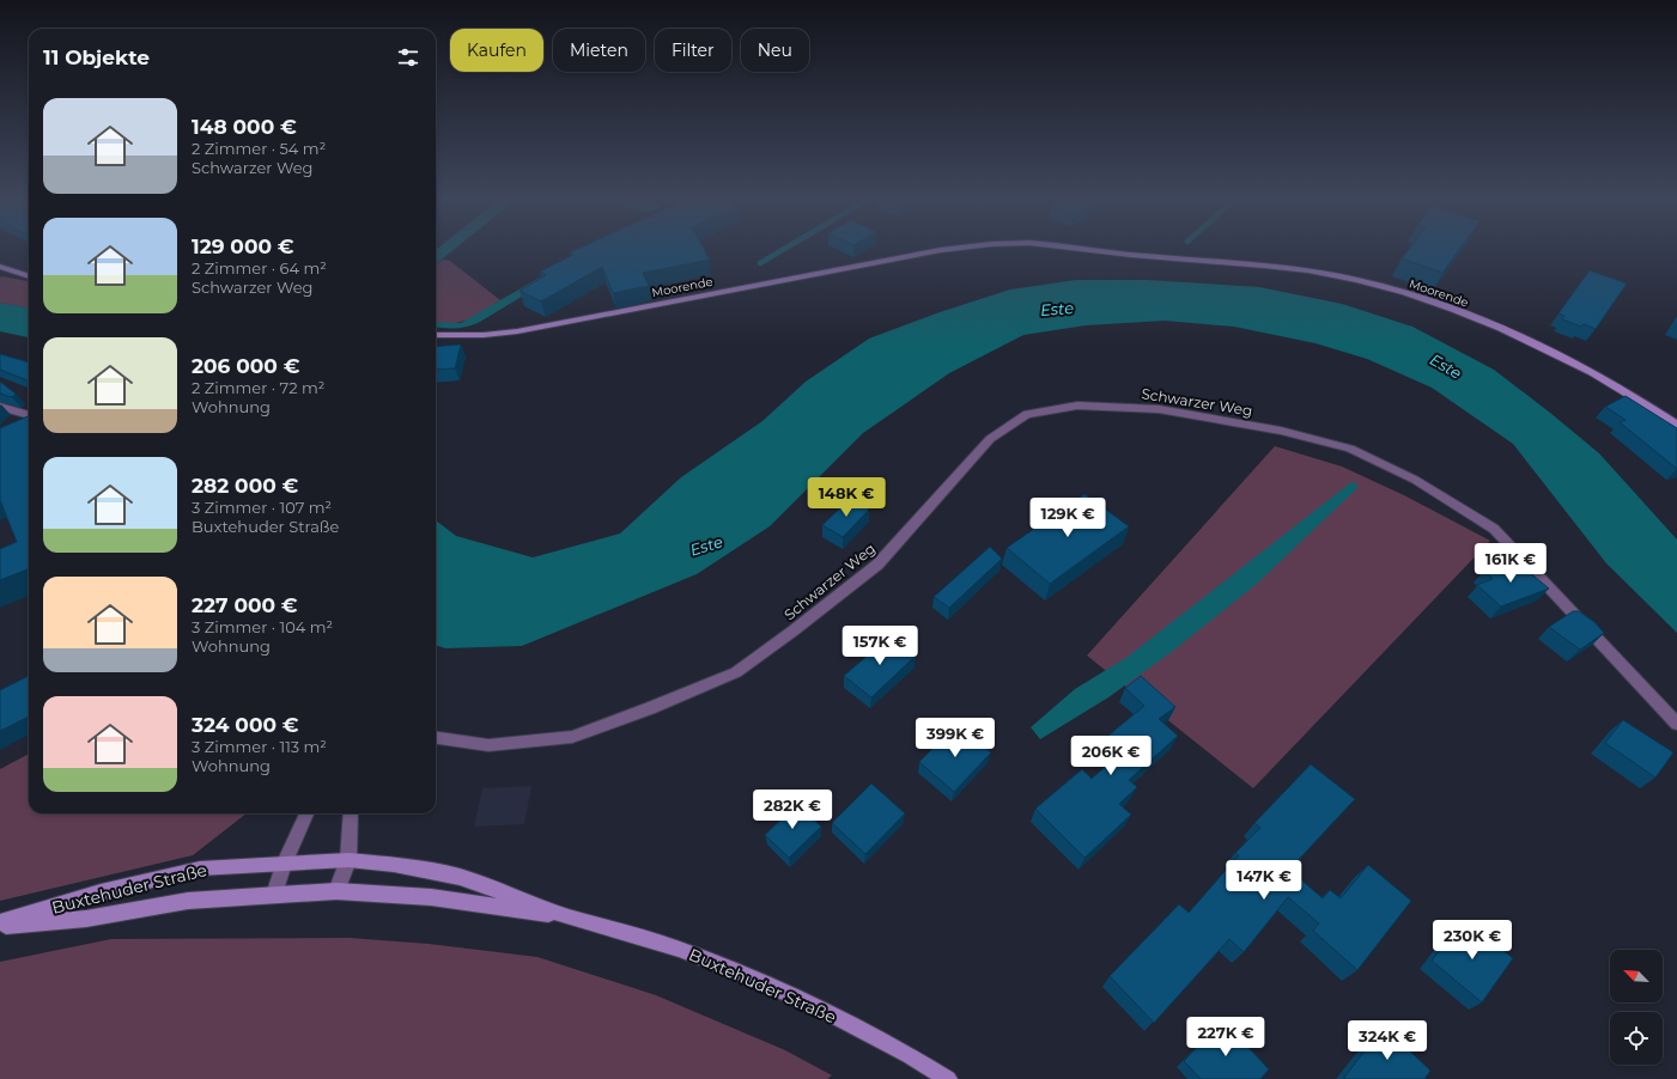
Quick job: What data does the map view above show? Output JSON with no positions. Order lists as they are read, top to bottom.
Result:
{
  "streets": {
    "street": ["Moorende", "Schwarzer Weg", "Buxtehuder Straße"]
  },
  "water": ["Este"],
  "north": "top left",
  "page": {
    "chip": [
      "Kaufen",
      "Mieten",
      "Filter",
      "Neu"
    ],
    "heading": "11 Objekte",
    "list": [
      {
        "name": "148 000 €",
        "note": "2 Zimmer · 54 m² · Schwarzer Weg"
      },
      {
        "name": "129 000 €",
        "note": "2 Zimmer · 64 m² · Schwarzer Weg"
      },
      {
        "name": "206 000 €",
        "note": "2 Zimmer · 72 m² · Wohnung"
      },
      {
        "name": "282 000 €",
        "note": "3 Zimmer · 107 m² · Buxtehuder Straße"
      },
      {
        "name": "227 000 €",
        "note": "3 Zimmer · 104 m² · Wohnung"
      },
      {
        "name": "324 000 €",
        "note": "3 Zimmer · 113 m² · Wohnung"
      }
    ],
    "price": [
      "148K €",
      "129K €",
      "161K €",
      "157K €",
      "399K €",
      "206K €",
      "282K €",
      "147K €",
      "230K €",
      "227K €",
      "324K €"
    ]
  }
}
